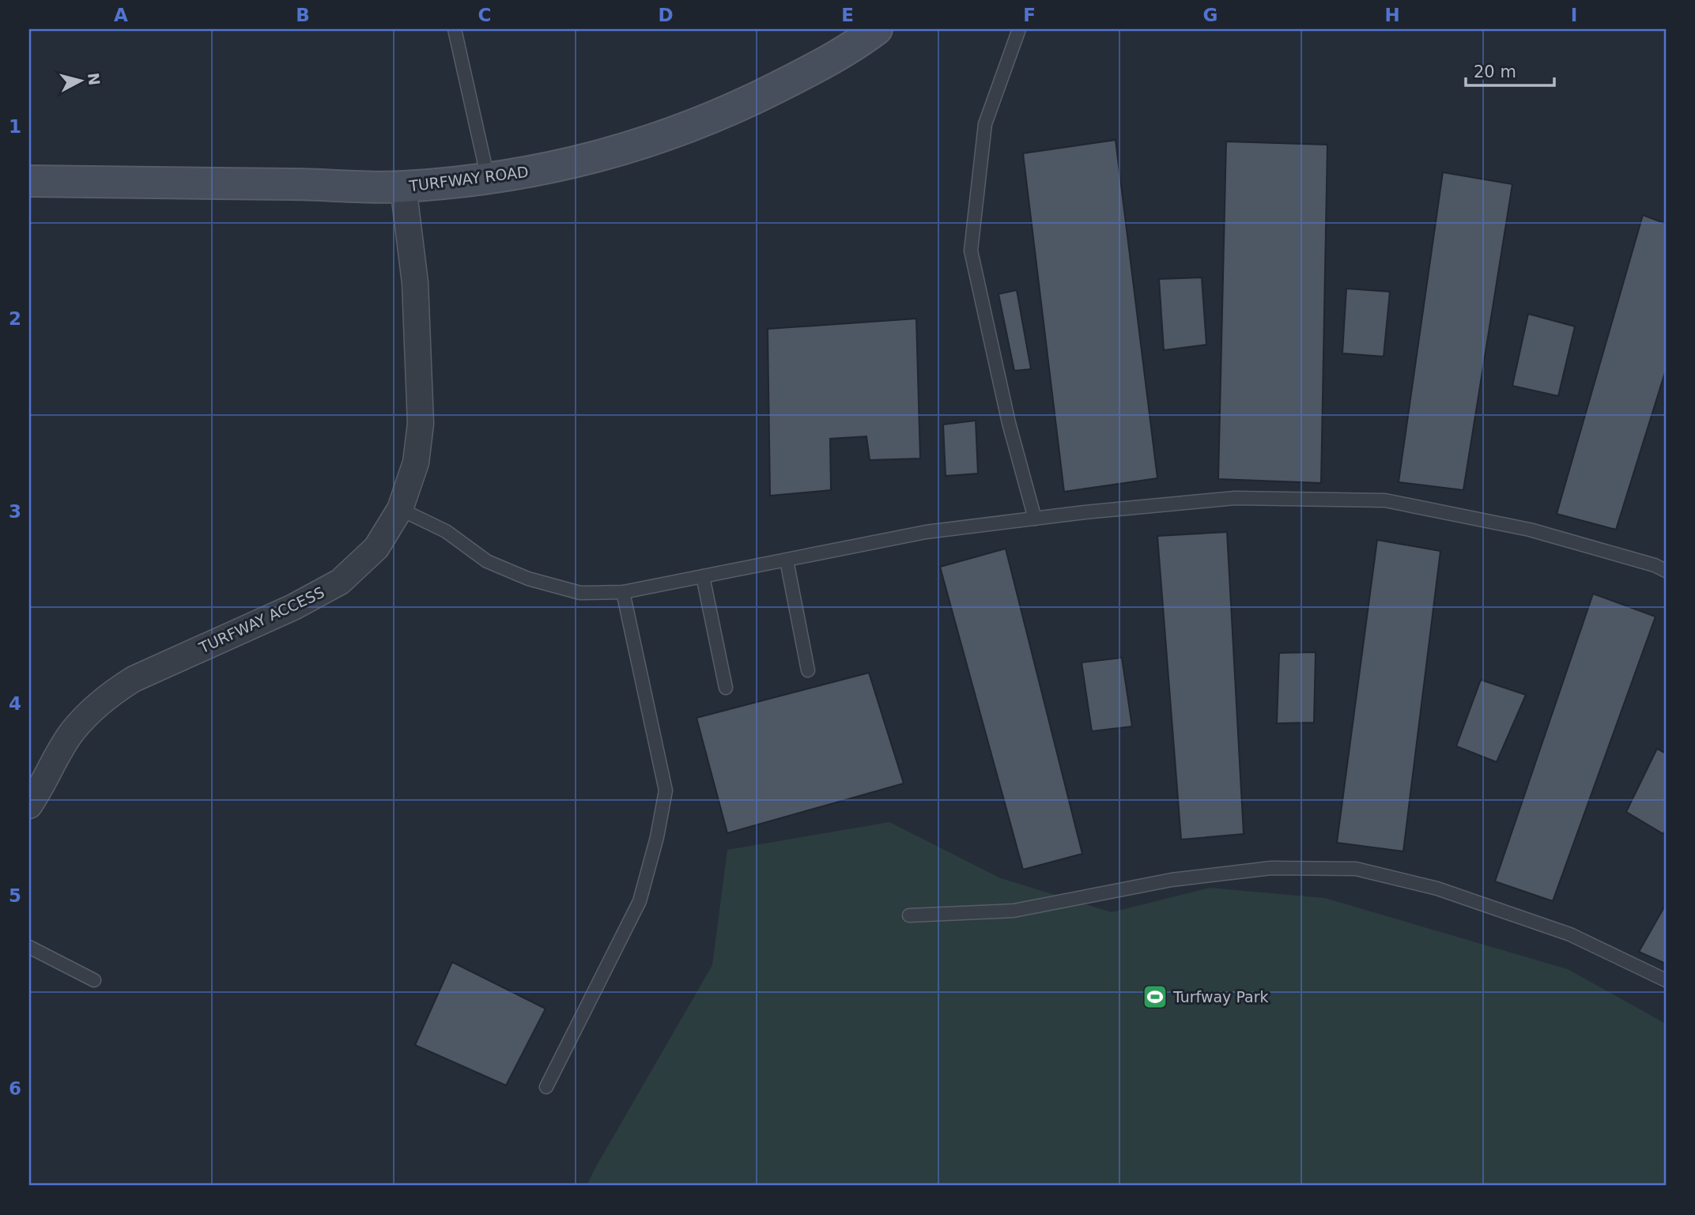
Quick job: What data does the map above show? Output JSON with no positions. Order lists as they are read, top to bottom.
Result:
{
  "streets": {
    "main road": ["TURFWAY ROAD"],
    "street": ["TURFWAY ACCESS"]
  },
  "crossings": [
    ["TURFWAY ROAD", "TURFWAY ACCESS"]
  ],
  "places": {
    "sports": ["Turfway Park"]
  },
  "scale_bar": "20 m",
  "north": "right",
  "grid": {
    "columns": [
      "A",
      "B",
      "C",
      "D",
      "E",
      "F",
      "G",
      "H",
      "I"
    ],
    "rows": [
      "1",
      "2",
      "3",
      "4",
      "5",
      "6"
    ]
  }
}
